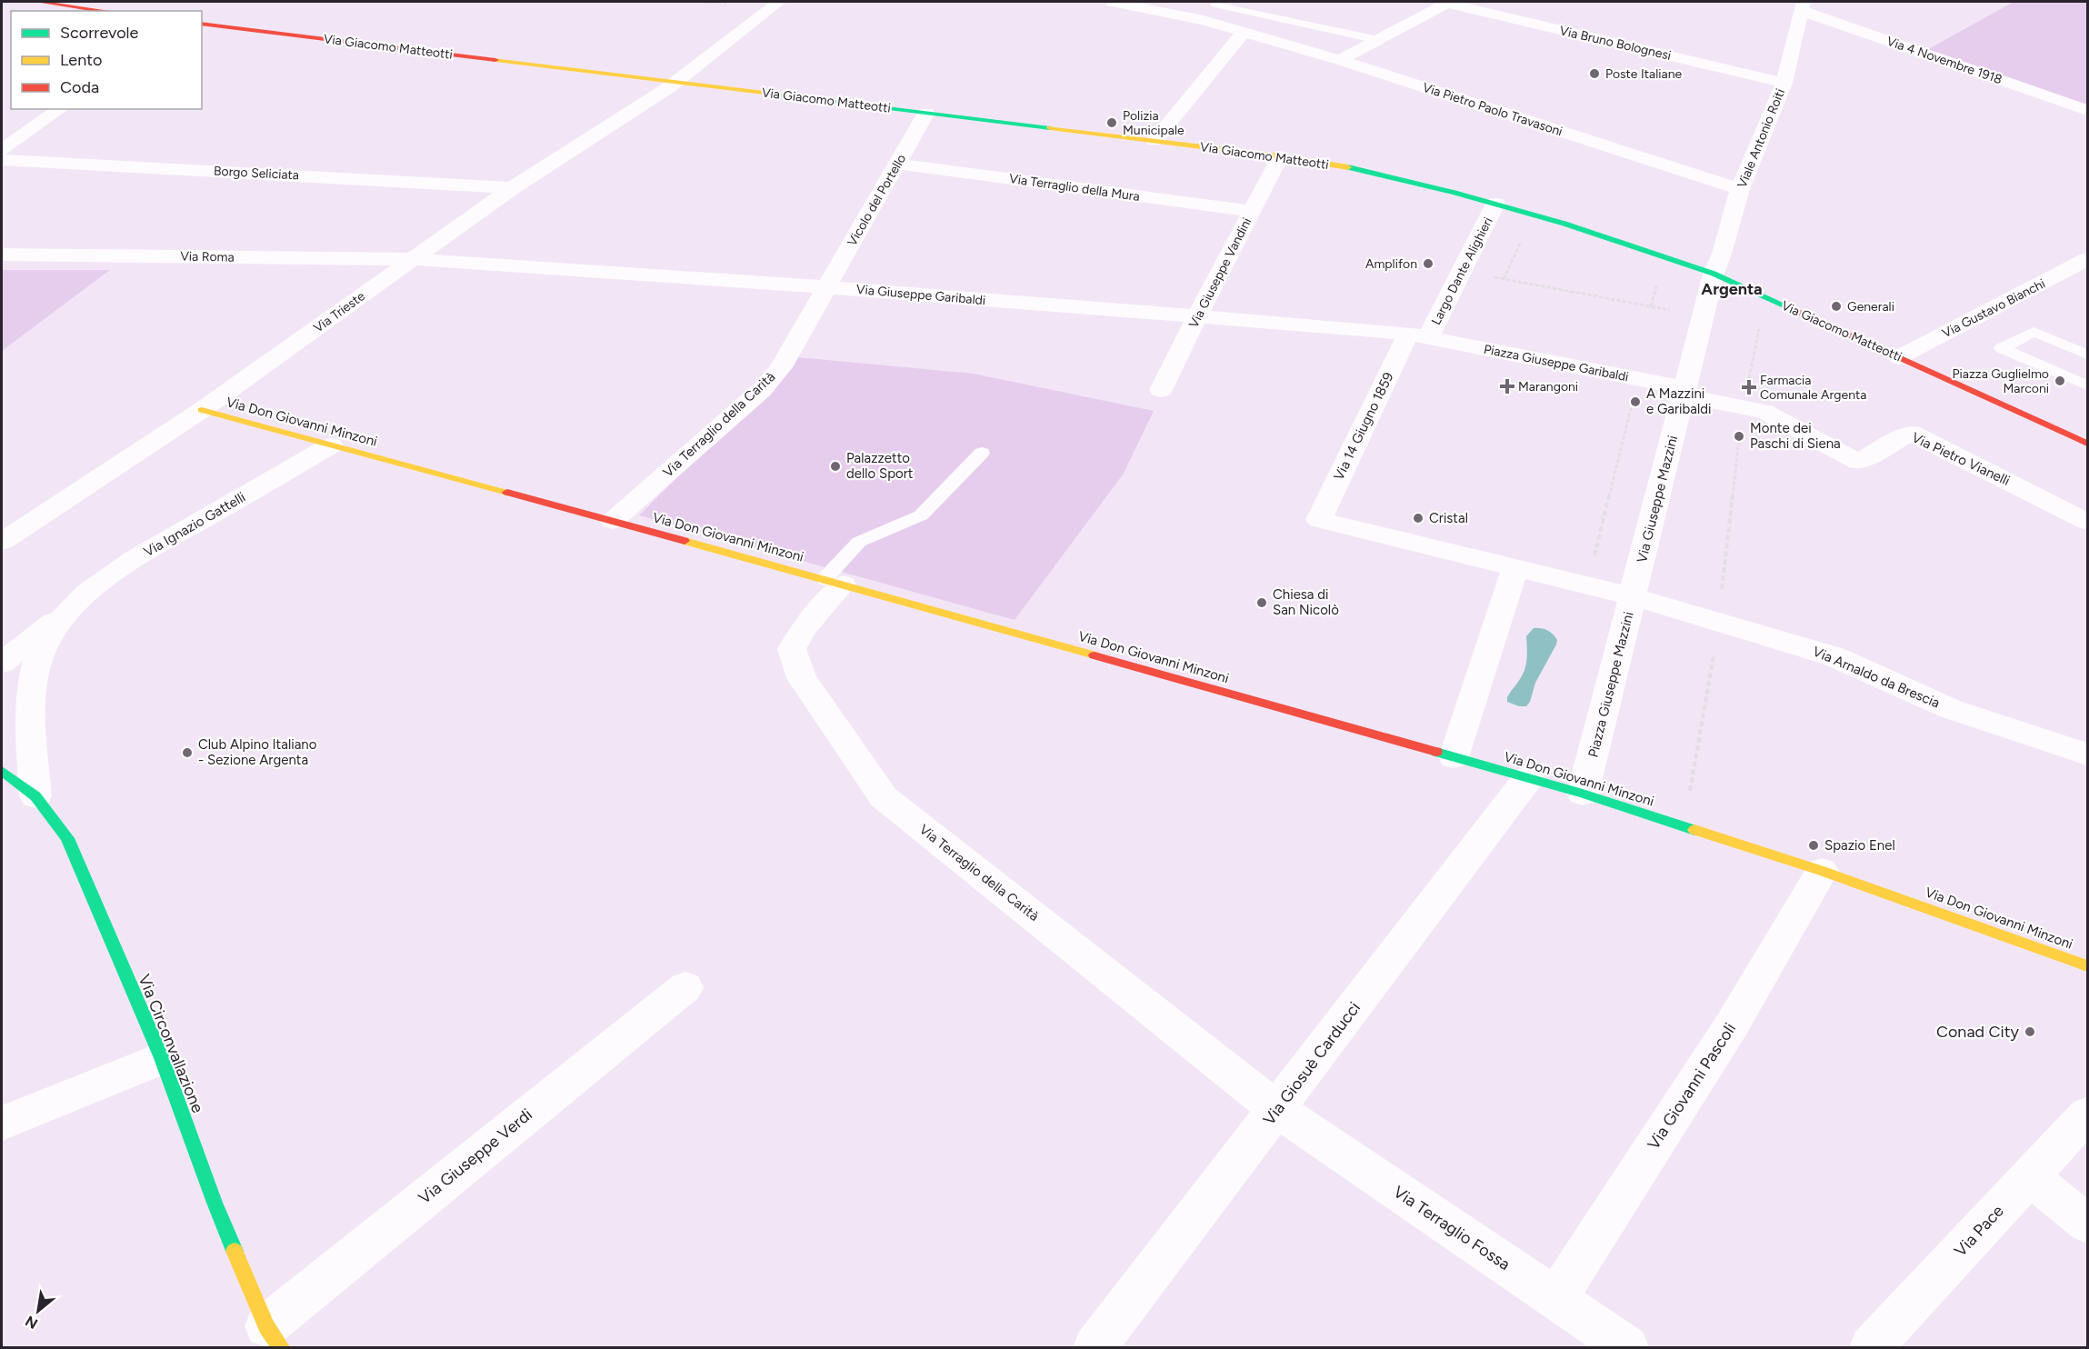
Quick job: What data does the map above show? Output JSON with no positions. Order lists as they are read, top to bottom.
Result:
{
  "streets": {
    "street": [
      "Via Bruno Bolognesi",
      "Via Giacomo Matteotti",
      "Via 4 Novembre 1918",
      "Via Pietro Paolo Travasoni",
      "Viale Antonio Roiti",
      "Borgo Seliciata",
      "Via Terraglio della Mura",
      "Vicolo del Portello",
      "Via Roma",
      "Largo Dante Alighieri",
      "Via Giuseppe Vandini",
      "Via Giuseppe Garibaldi",
      "Via Gustavo Bianchi",
      "Via Trieste",
      "Piazza Giuseppe Garibaldi",
      "Via Don Giovanni Minzoni",
      "Via Terraglio della Carità",
      "Via 14 Giugno 1859",
      "Via Pietro Vianelli",
      "Via Giuseppe Mazzini",
      "Via Ignazio Gattelli",
      "Via Arnaldo da Brescia",
      "Piazza Giuseppe Mazzini",
      "Via Circonvallazione",
      "Via Giosuè Carducci",
      "Via Giovanni Pascoli",
      "Via Giuseppe Verdi",
      "Via Terraglio Fossa",
      "Via Pace"
    ]
  },
  "crossings": [
    ["Via Bruno Bolognesi", "Viale Antonio Roiti"],
    ["Via Giacomo Matteotti", "Viale Antonio Roiti"],
    ["Via Giacomo Matteotti", "Vicolo del Portello"],
    ["Via Giacomo Matteotti", "Largo Dante Alighieri"],
    ["Via Giacomo Matteotti", "Via Giuseppe Vandini"],
    ["Via Giacomo Matteotti", "Via Gustavo Bianchi"],
    ["Via Giacomo Matteotti", "Via Trieste"],
    ["Via Giacomo Matteotti", "Via Giuseppe Mazzini"],
    ["Via 4 Novembre 1918", "Viale Antonio Roiti"],
    ["Via Pietro Paolo Travasoni", "Viale Antonio Roiti"],
    ["Viale Antonio Roiti", "Via Giuseppe Mazzini"],
    ["Borgo Seliciata", "Via Trieste"],
    ["Via Terraglio della Mura", "Vicolo del Portello"],
    ["Via Terraglio della Mura", "Via Giuseppe Vandini"],
    ["Vicolo del Portello", "Via Giuseppe Garibaldi"],
    ["Vicolo del Portello", "Via Terraglio della Carità"],
    ["Via Roma", "Via Giuseppe Garibaldi"],
    ["Via Roma", "Via Trieste"],
    ["Largo Dante Alighieri", "Via Giuseppe Garibaldi"],
    ["Largo Dante Alighieri", "Piazza Giuseppe Garibaldi"],
    ["Largo Dante Alighieri", "Via 14 Giugno 1859"],
    ["Via Giuseppe Vandini", "Via Giuseppe Garibaldi"],
    ["Via Giuseppe Garibaldi", "Via Trieste"],
    ["Via Giuseppe Garibaldi", "Piazza Giuseppe Garibaldi"],
    ["Via Giuseppe Garibaldi", "Via Terraglio della Carità"],
    ["Via Giuseppe Garibaldi", "Via 14 Giugno 1859"],
    ["Via Trieste", "Via Don Giovanni Minzoni"],
    ["Piazza Giuseppe Garibaldi", "Via 14 Giugno 1859"],
    ["Piazza Giuseppe Garibaldi", "Via Pietro Vianelli"],
    ["Piazza Giuseppe Garibaldi", "Via Giuseppe Mazzini"],
    ["Via Don Giovanni Minzoni", "Via Terraglio della Carità"],
    ["Via Don Giovanni Minzoni", "Via Ignazio Gattelli"],
    ["Via Don Giovanni Minzoni", "Piazza Giuseppe Mazzini"],
    ["Via Don Giovanni Minzoni", "Via Giosuè Carducci"],
    ["Via Don Giovanni Minzoni", "Via Giovanni Pascoli"],
    ["Via Terraglio della Carità", "Via Giosuè Carducci"],
    ["Via Terraglio della Carità", "Via Terraglio Fossa"],
    ["Via 14 Giugno 1859", "Piazza Giuseppe Mazzini"],
    ["Via Pietro Vianelli", "Via Giuseppe Mazzini"],
    ["Via Giuseppe Mazzini", "Via Arnaldo da Brescia"],
    ["Via Giuseppe Mazzini", "Piazza Giuseppe Mazzini"],
    ["Via Ignazio Gattelli", "Via Circonvallazione"],
    ["Via Arnaldo da Brescia", "Piazza Giuseppe Mazzini"],
    ["Via Circonvallazione", "Via Giuseppe Verdi"],
    ["Via Giosuè Carducci", "Via Terraglio Fossa"],
    ["Via Giovanni Pascoli", "Via Terraglio Fossa"]
  ],
  "districts": ["Argenta"],
  "places": {
    "other": [
      "Poste Italiane",
      "Polizia Municipale",
      "Amplifon",
      "Generali",
      "Piazza Guglielmo Marconi",
      "A Mazzini e Garibaldi",
      "Monte dei Paschi di Siena",
      "Palazzetto dello Sport",
      "Cristal",
      "Chiesa di San Nicolò",
      "Club Alpino Italiano - Sezione Argenta",
      "Spazio Enel",
      "Conad City"
    ],
    "health": ["Marangoni", "Farmacia Comunale Argenta"]
  },
  "legend": ["Scorrevole", "Lento", "Coda"],
  "north": "bottom left"
}
